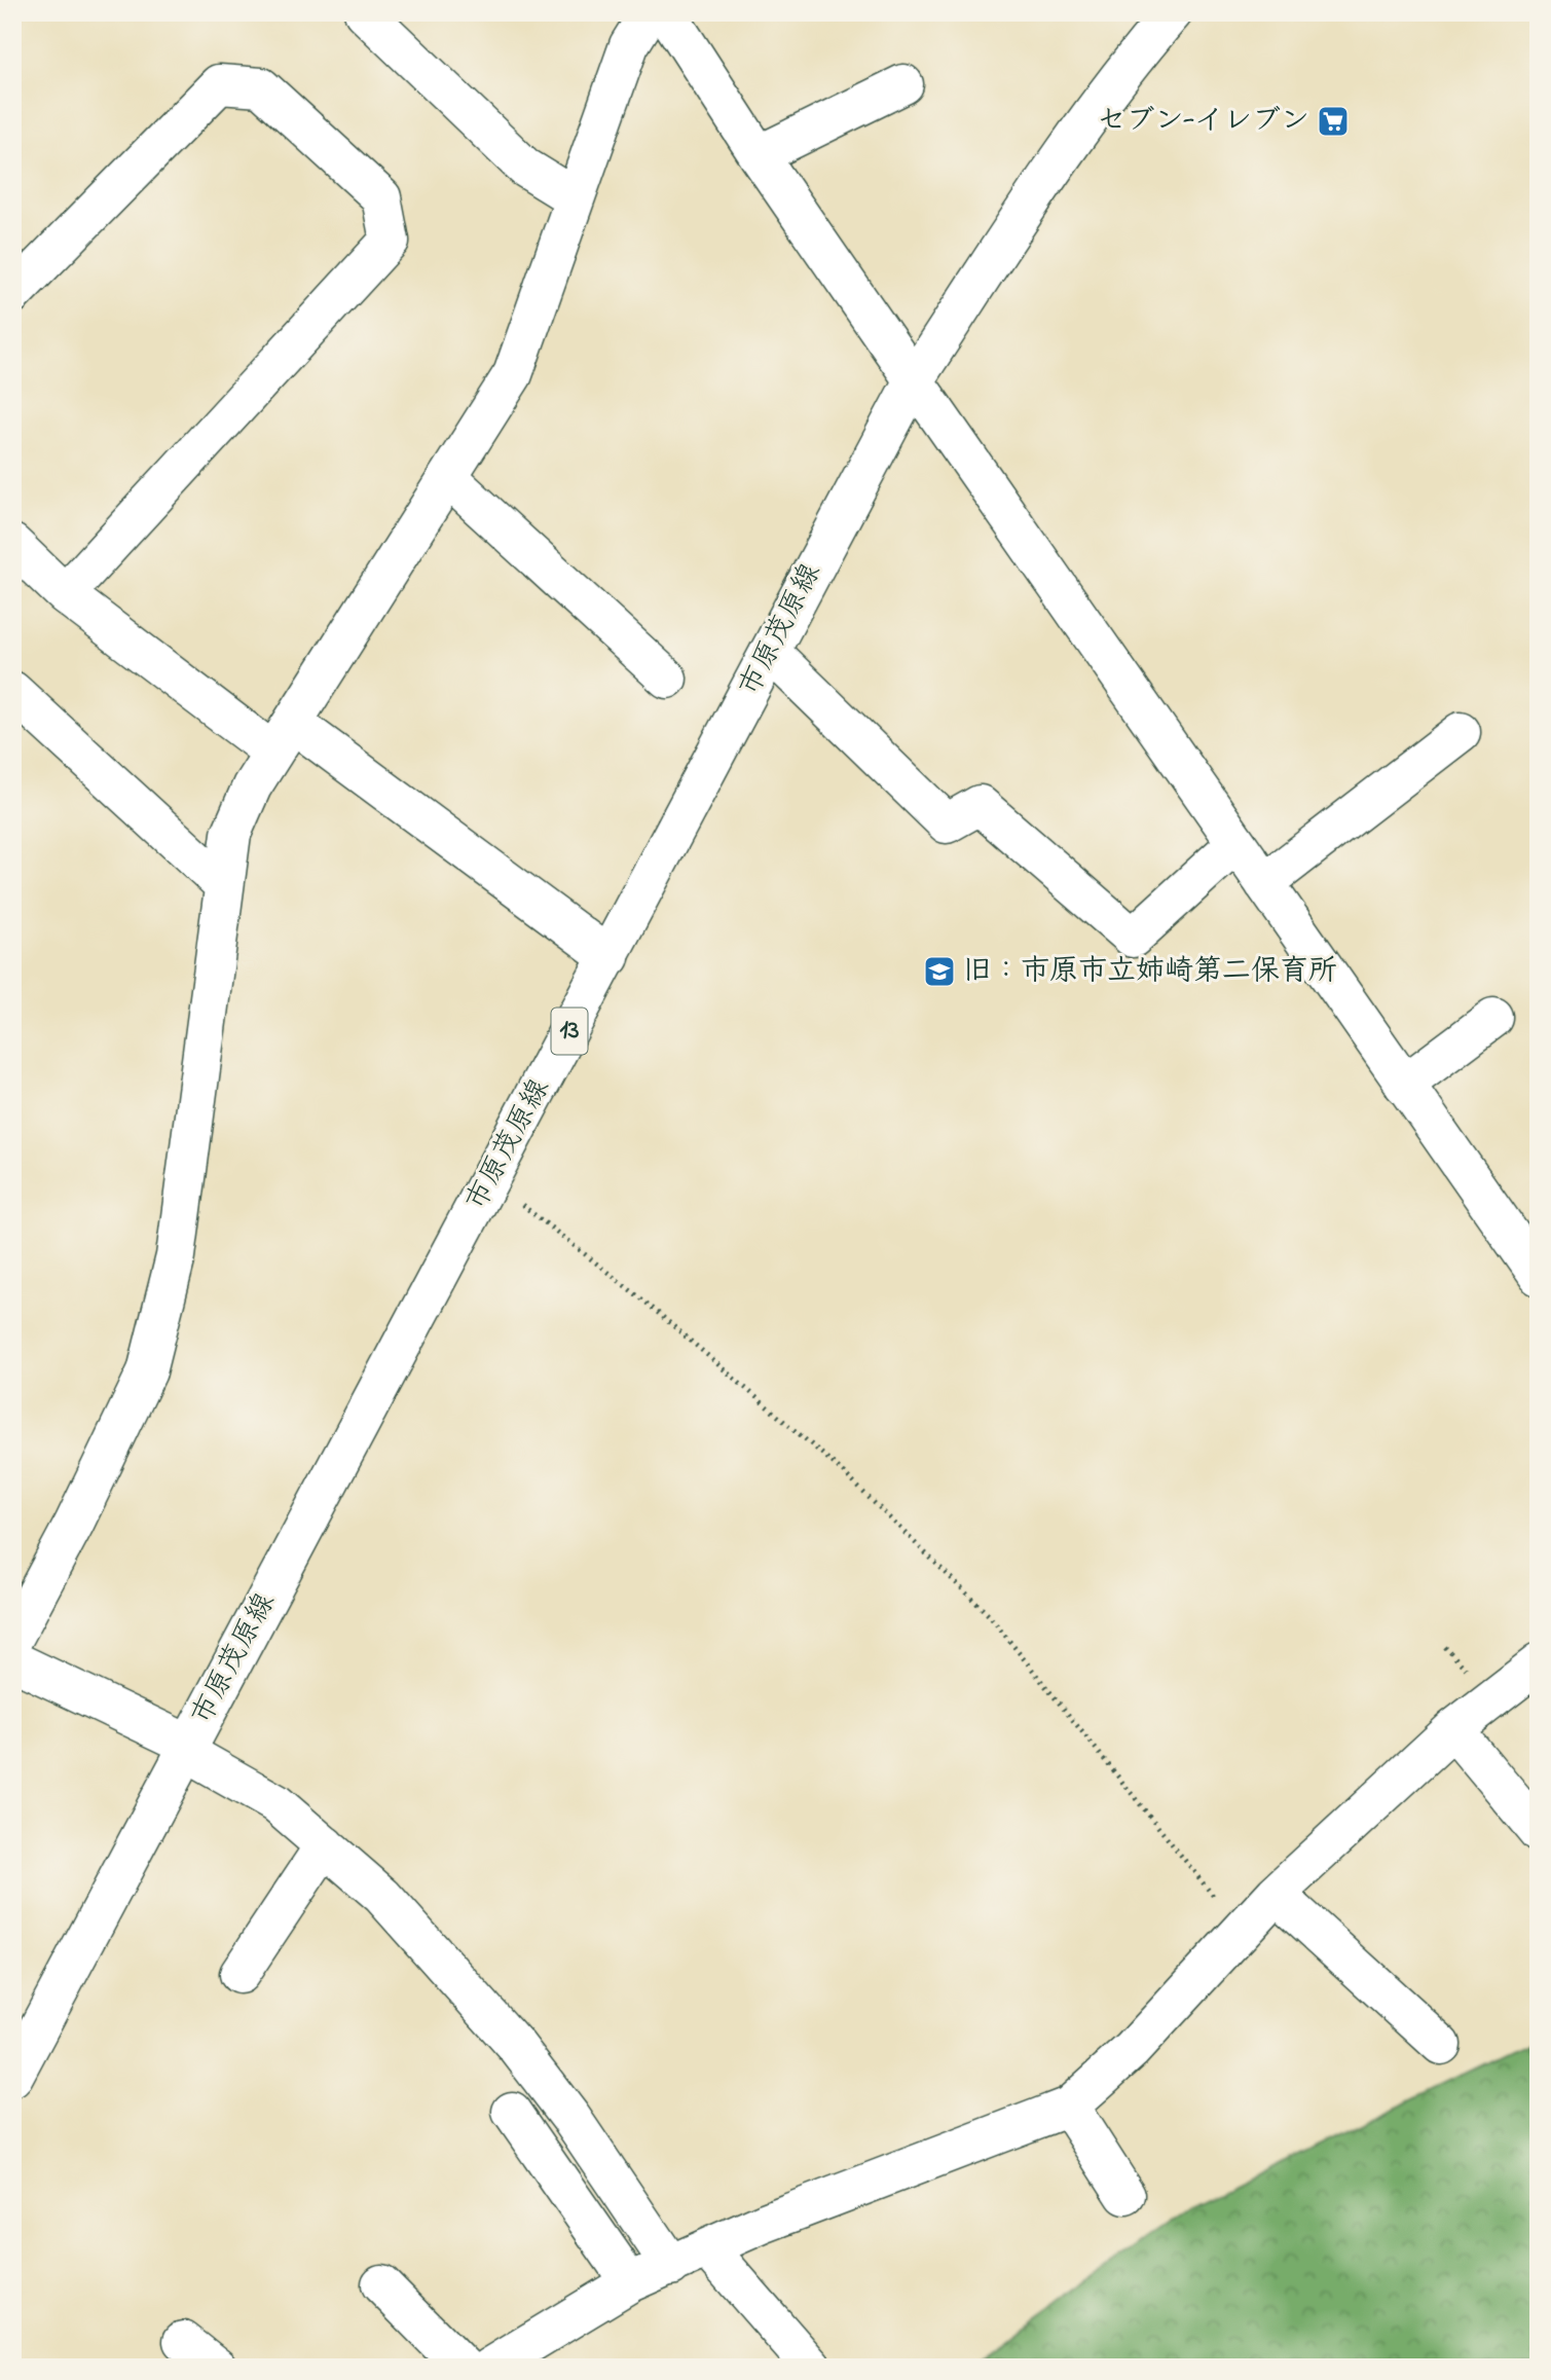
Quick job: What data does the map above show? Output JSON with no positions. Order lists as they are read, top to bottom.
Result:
{
  "streets": {
    "street": ["市原茂原線", "13"]
  },
  "places": {
    "supermarket": ["セブン-イレブン"],
    "school or university": ["旧：市原市立姉崎第二保育所"]
  }
}
